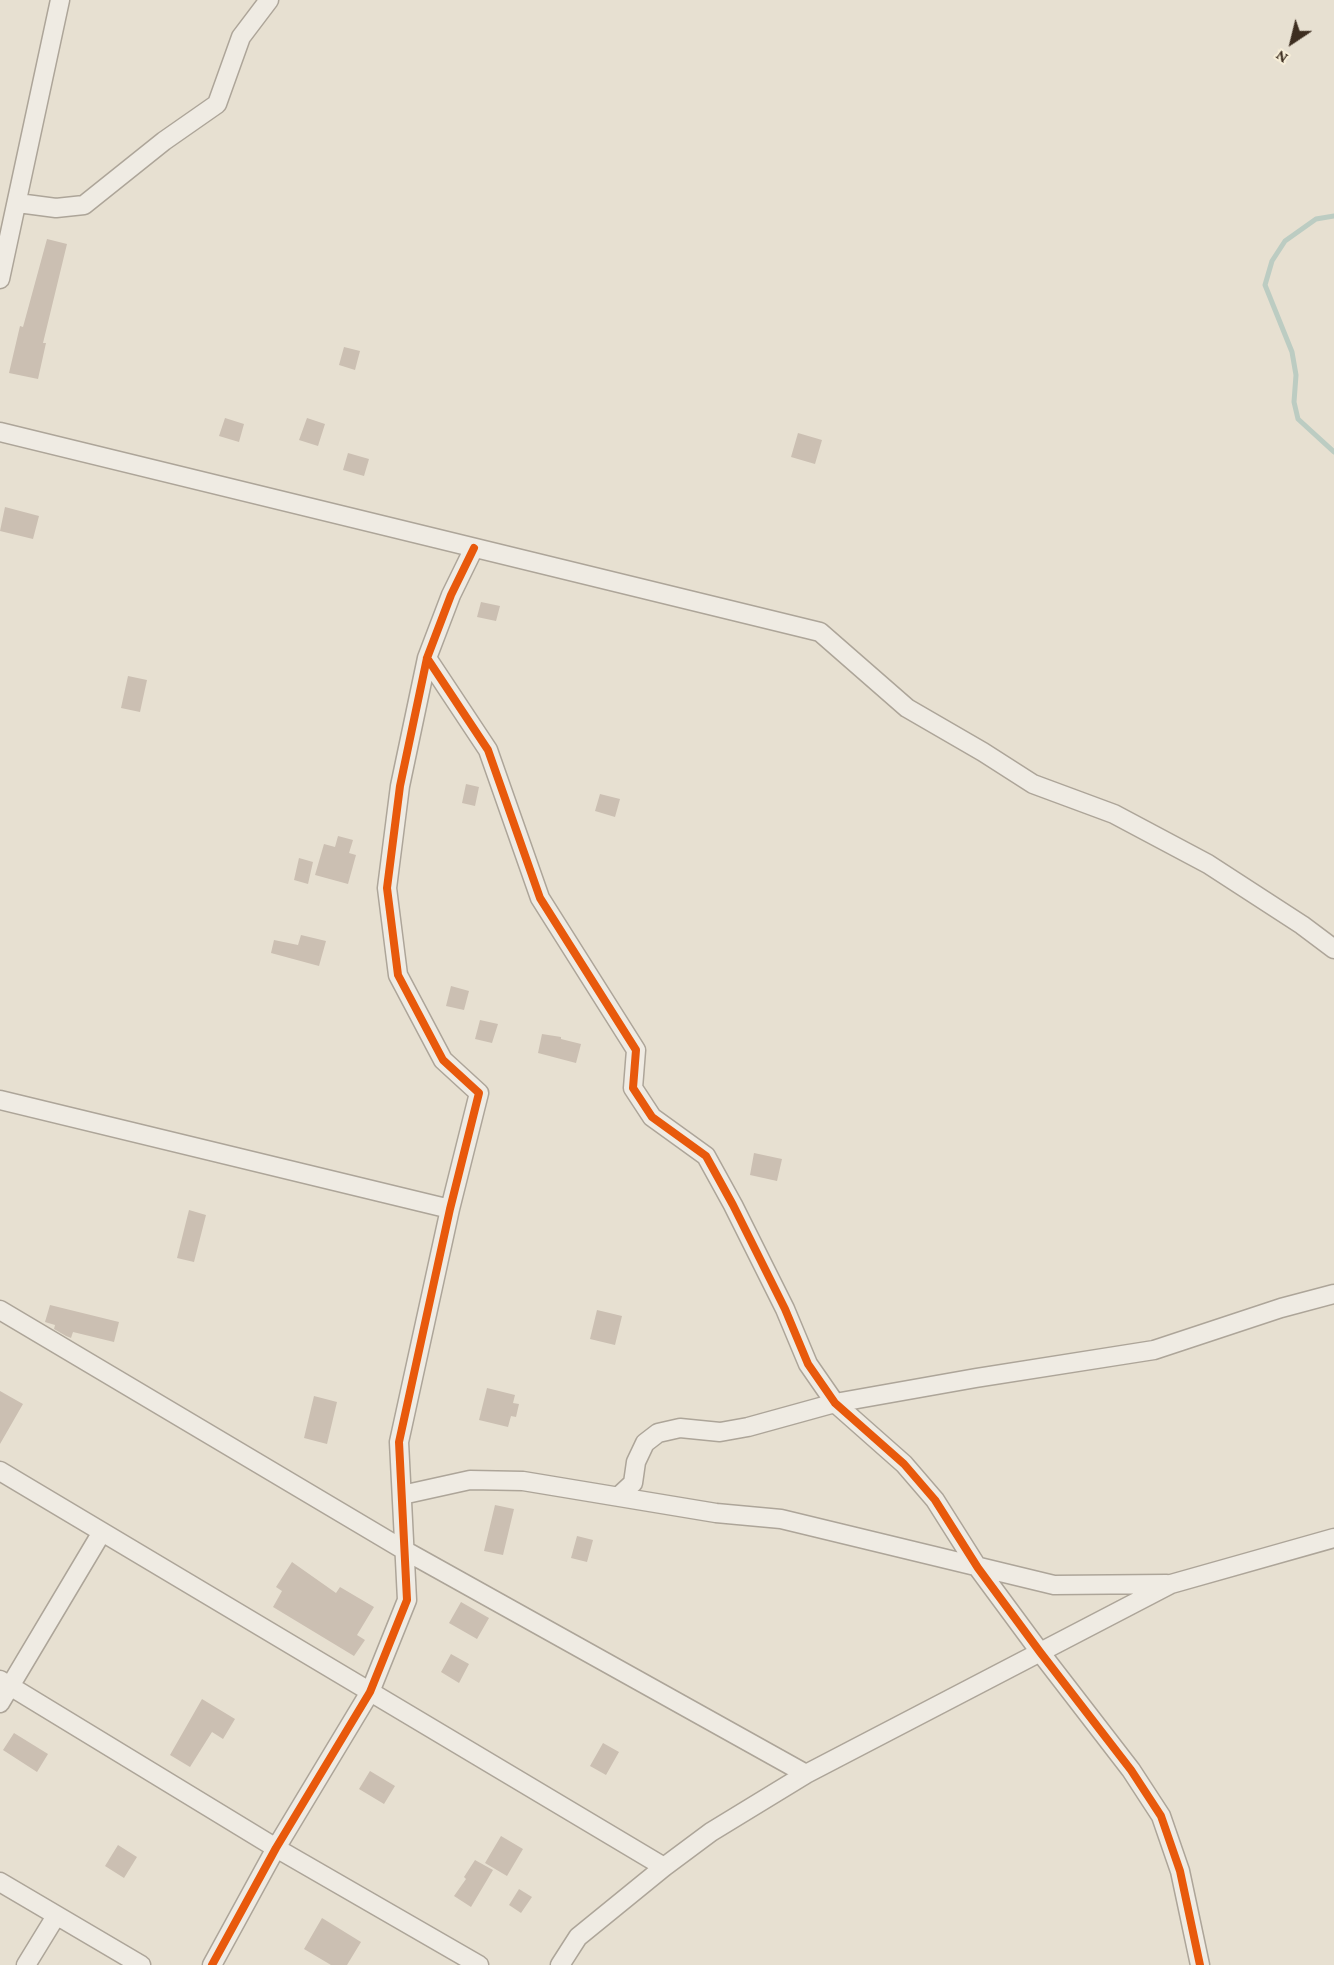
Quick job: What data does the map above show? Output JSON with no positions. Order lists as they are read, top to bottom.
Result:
{
  "north": "bottom left"
}
